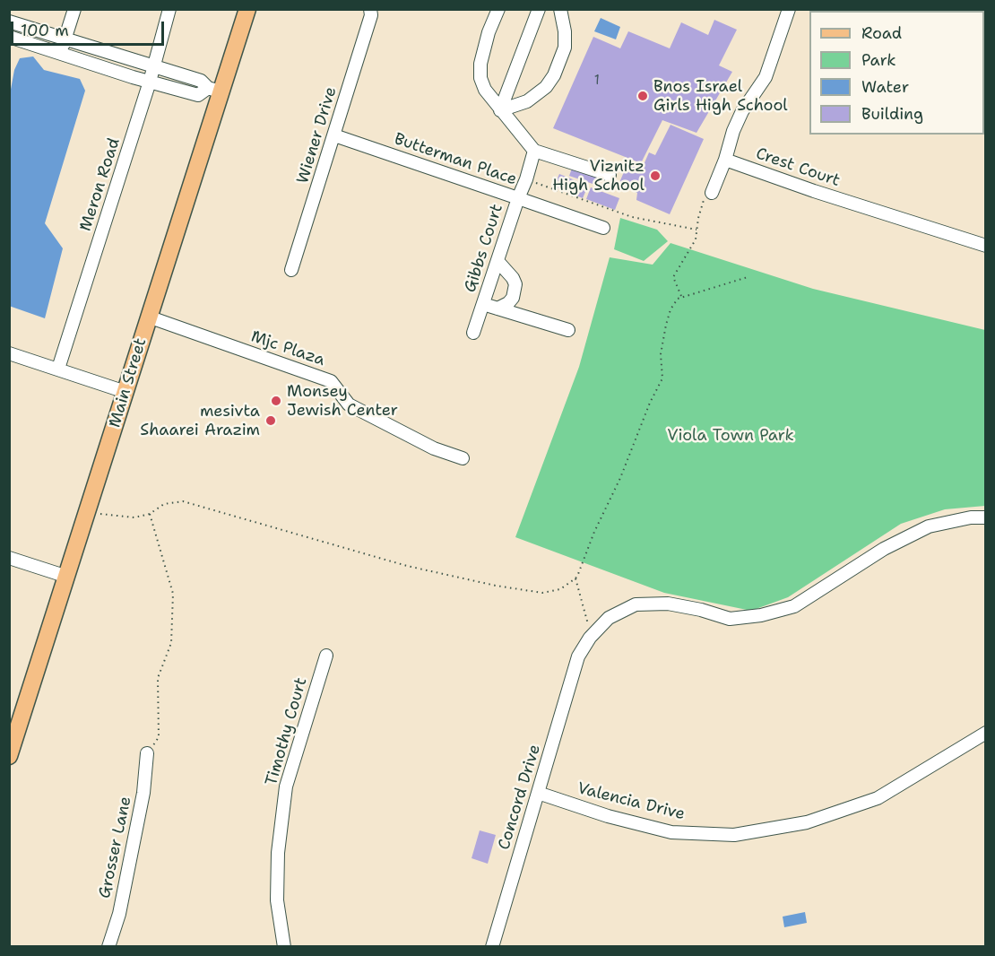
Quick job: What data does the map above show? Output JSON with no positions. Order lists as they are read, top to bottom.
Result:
{
  "streets": {
    "main road": ["Main Street"],
    "street": [
      "Wiener Drive",
      "Butterman Place",
      "Crest Court",
      "Meron Road",
      "Gibbs Court",
      "Mjc Plaza",
      "Timothy Court",
      "Concord Drive",
      "Valencia Drive",
      "Grosser Lane"
    ]
  },
  "crossings": [
    ["Wiener Drive", "Butterman Place"],
    ["Butterman Place", "Gibbs Court"],
    ["Mjc Plaza", "Main Street"],
    ["Concord Drive", "Valencia Drive"]
  ],
  "parks": ["Viola Town Park"],
  "places": [
    "Bnos Israel Girls High School",
    "Viznitz High School",
    "Monsey Jewish Center",
    "mesivta Shaarei Arazim"
  ],
  "house_numbers": ["1"],
  "legend": [
    "Road",
    "Park",
    "Water",
    "Building"
  ],
  "scale_bar": "100 m"
}
